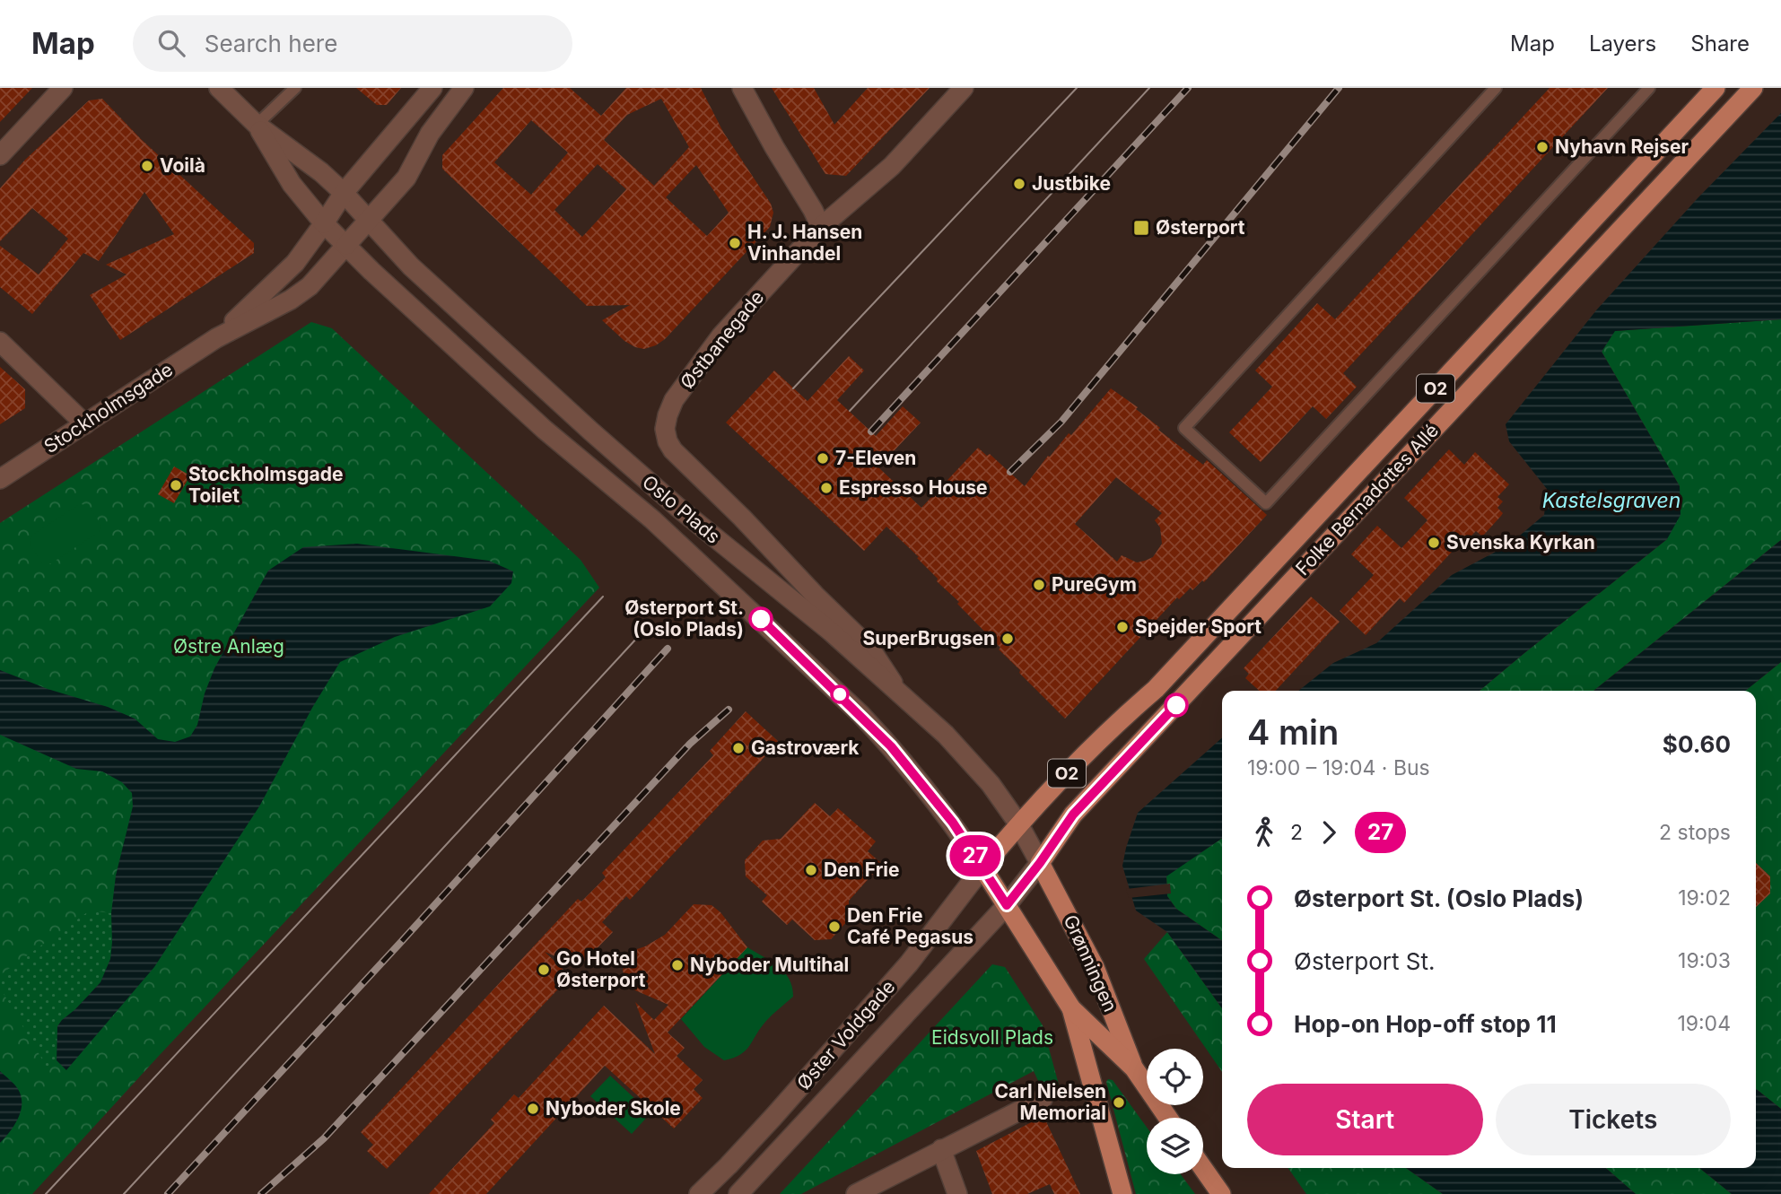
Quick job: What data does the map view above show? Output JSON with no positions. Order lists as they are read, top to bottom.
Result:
{
  "streets": {
    "main road": ["O2", "Folke Bernadottes Allé", "Grønningen"],
    "street": [
      "Østbanegade",
      "Stockholmsgade",
      "Oslo Plads",
      "Øster Voldgade"
    ]
  },
  "crossings": [
    ["Østbanegade", "Oslo Plads"],
    ["O2", "Folke Bernadottes Allé"],
    ["O2", "Oslo Plads"],
    ["O2", "Grønningen"],
    ["O2", "Øster Voldgade"],
    ["Stockholmsgade", "Oslo Plads"],
    ["Folke Bernadottes Allé", "Oslo Plads"],
    ["Folke Bernadottes Allé", "Grønningen"],
    ["Folke Bernadottes Allé", "Øster Voldgade"],
    ["Oslo Plads", "Grønningen"],
    ["Oslo Plads", "Øster Voldgade"],
    ["Grønningen", "Øster Voldgade"]
  ],
  "water": ["Kastelsgraven"],
  "parks": ["Østre Anlæg", "Eidsvoll Plads"],
  "places": {
    "other": [
      "Nyhavn Rejser",
      "Voilà",
      "Justbike",
      "H. J. Hansen Vinhandel",
      "7-Eleven",
      "Stockholmsgade Toilet",
      "Espresso House",
      "Svenska Kyrkan",
      "PureGym",
      "Østerport St. (Oslo Plads)",
      "Spejder Sport",
      "SuperBrugsen",
      "Gastroværk",
      "Den Frie",
      "Den Frie Café Pegasus",
      "Nyboder Multihal",
      "Go Hotel Østerport",
      "Carl Nielsen Memorial",
      "Nyboder Skole"
    ],
    "transit": ["Østerport"]
  },
  "lines": ["bus line 27"],
  "page": {
    "header": "Map",
    "search": "Search here",
    "nav": ["Map", "Layers", "Share"],
    "on_map": "27",
    "heading": ["4 min", "19:00 – 19:04 · Bus", "$0.60"],
    "legs": ["2", "27", "2 stops"],
    "list": [
      {
        "name": "Østerport St. (Oslo Plads)",
        "value": "19:02"
      },
      {
        "name": "Østerport St.",
        "value": "19:03"
      },
      {
        "name": "Hop-on Hop-off stop 11",
        "value": "19:04"
      }
    ],
    "buttons": ["Start", "Tickets"]
  }
}
